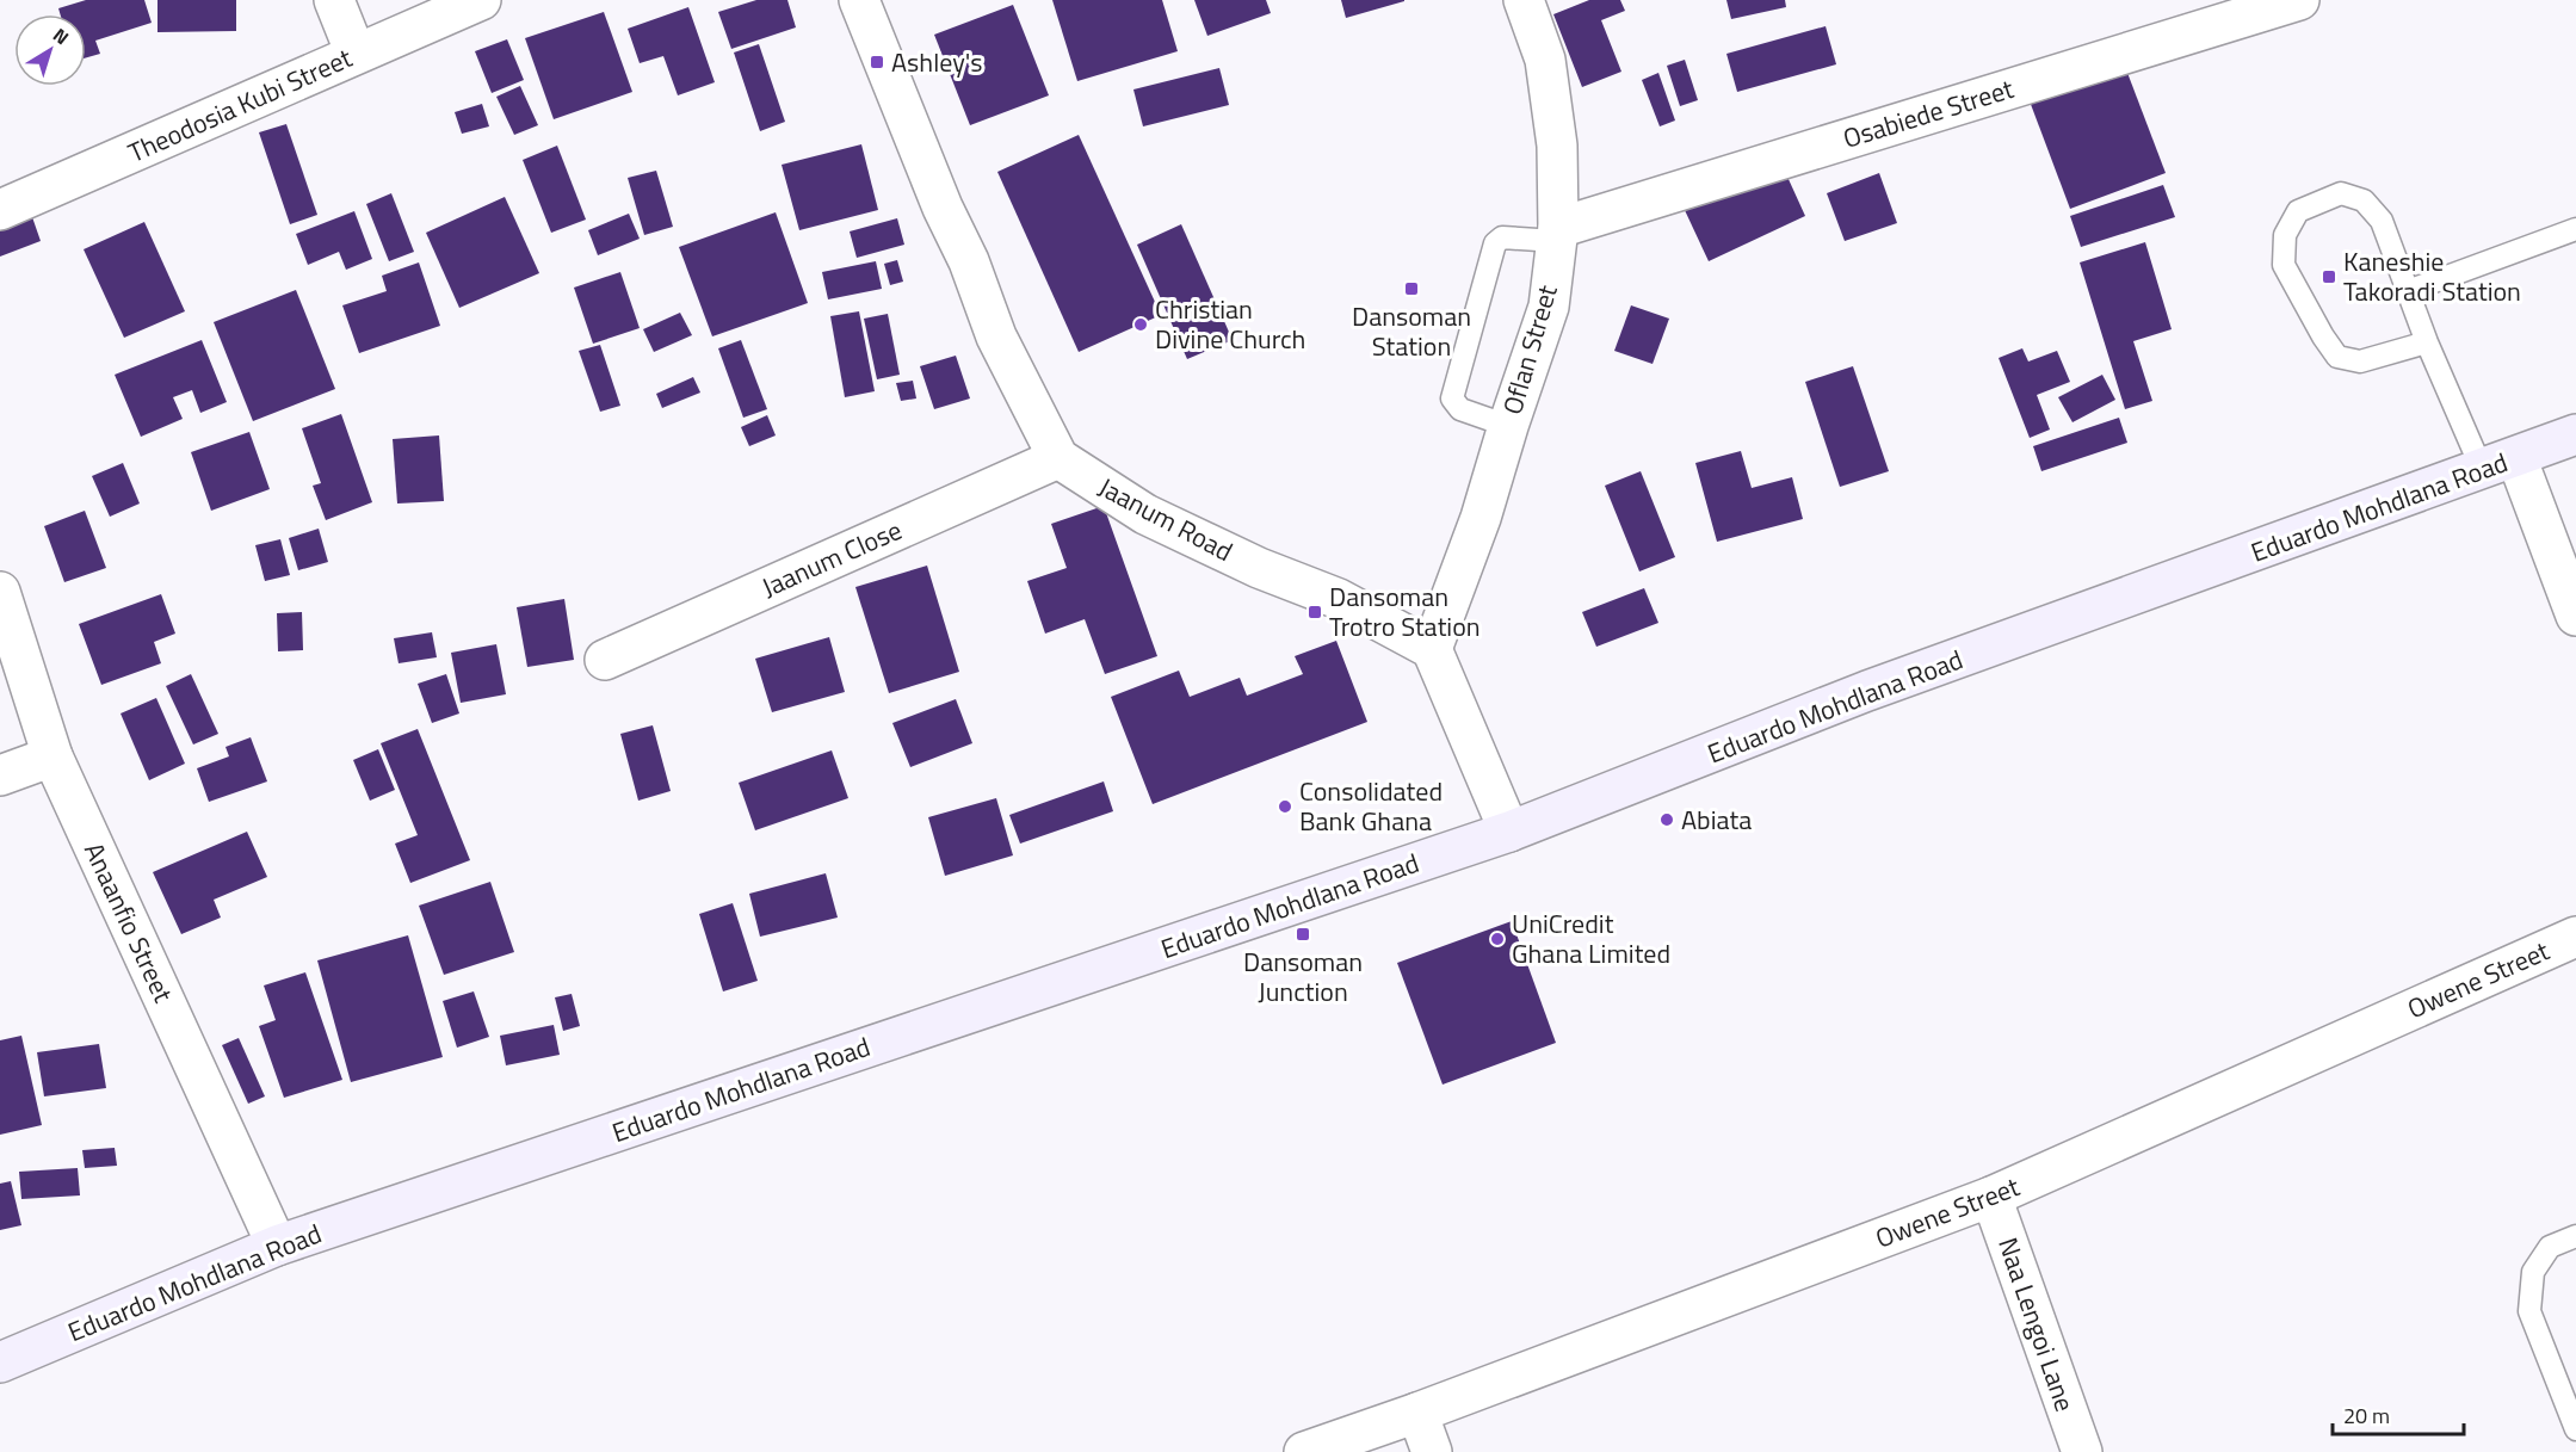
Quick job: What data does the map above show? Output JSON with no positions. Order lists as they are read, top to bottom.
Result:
{
  "streets": {
    "main road": ["Eduardo Mohdlana Road"],
    "street": [
      "Theodosia Kubi Street",
      "Osabiede Street",
      "Oflan Street",
      "Jaanum Road",
      "Jaanum Close",
      "Anaanfio Street",
      "Owene Street",
      "Naa Lengoi Lane"
    ]
  },
  "crossings": [
    ["Osabiede Street", "Oflan Street"],
    ["Oflan Street", "Jaanum Road"],
    ["Eduardo Mohdlana Road", "Anaanfio Street"],
    ["Jaanum Road", "Jaanum Close"],
    ["Owene Street", "Naa Lengoi Lane"]
  ],
  "places": {
    "transit": [
      "Ashley's",
      "Kaneshie Takoradi Station",
      "Dansoman Station",
      "Dansoman Trotro Station",
      "Dansoman Junction"
    ],
    "other": [
      "Christian Divine Church",
      "Consolidated Bank Ghana",
      "Abiata",
      "UniCredit Ghana Limited"
    ]
  },
  "scale_bar": "20 m",
  "north": "top right"
}
